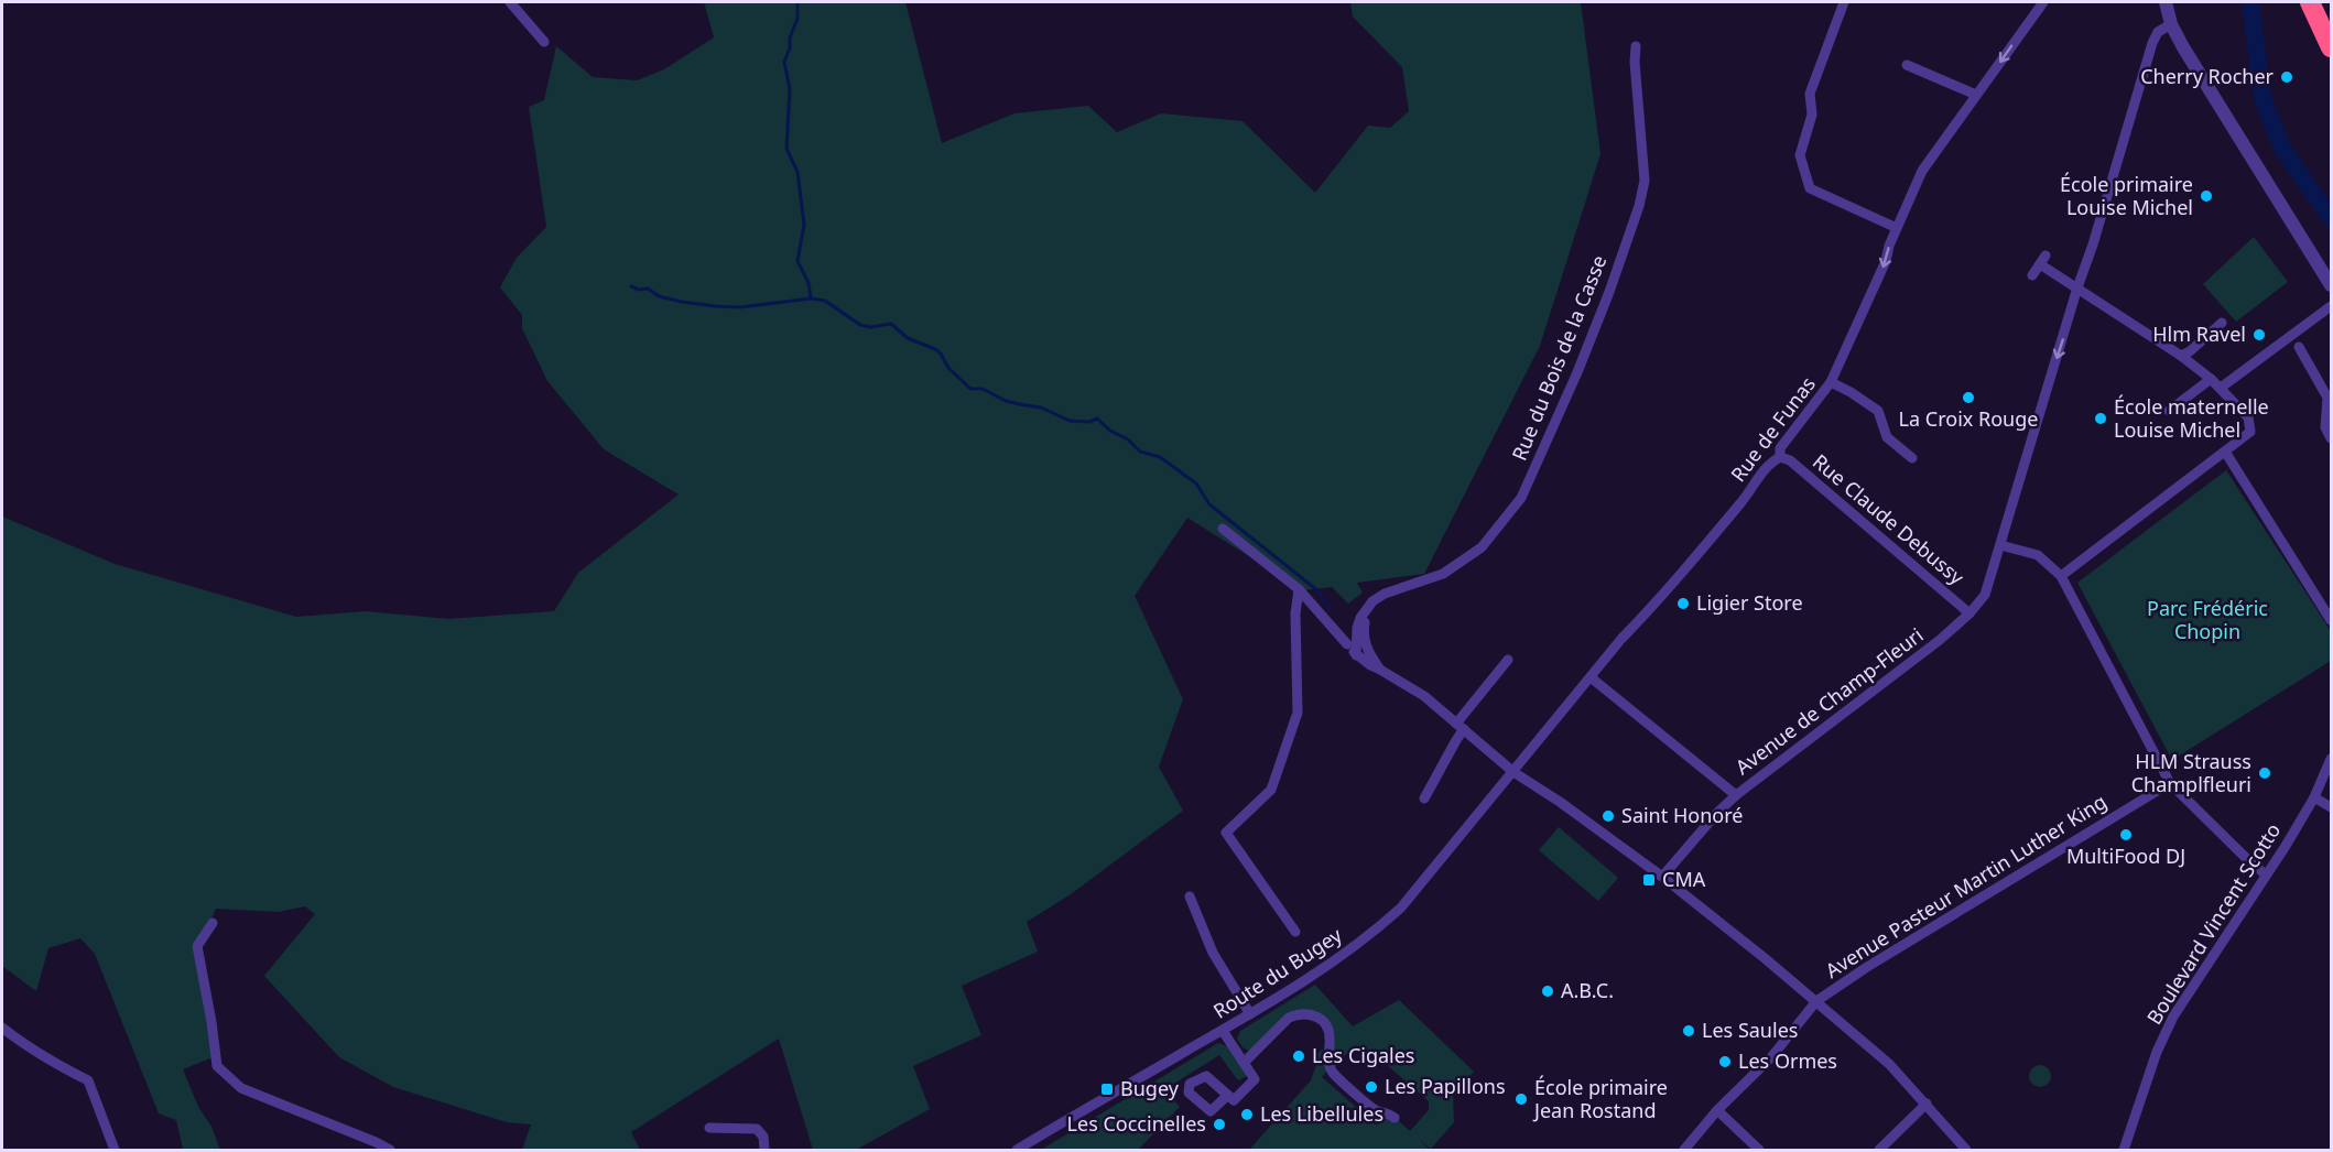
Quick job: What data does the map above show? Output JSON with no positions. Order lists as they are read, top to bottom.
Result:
{
  "streets": {
    "street": [
      "Rue du Bois de la Casse",
      "Rue de Funas",
      "Rue Claude Debussy",
      "Avenue de Champ-Fleuri",
      "Avenue Pasteur Martin Luther King",
      "Boulevard Vincent Scotto",
      "Route du Bugey"
    ]
  },
  "crossings": [
    ["Rue de Funas", "Rue Claude Debussy"],
    ["Rue de Funas", "Route du Bugey"],
    ["Rue Claude Debussy", "Avenue de Champ-Fleuri"]
  ],
  "parks": ["Parc Frédéric Chopin"],
  "places": {
    "other": [
      "Cherry Rocher",
      "École primaire Louise Michel",
      "Hlm Ravel",
      "La Croix Rouge",
      "École maternelle Louise Michel",
      "Ligier Store",
      "HLM Strauss Champlfleuri",
      "Saint Honoré",
      "MultiFood DJ",
      "A.B.C.",
      "Les Saules",
      "Les Cigales",
      "Les Ormes",
      "Les Papillons",
      "École primaire Jean Rostand",
      "Les Libellules",
      "Les Coccinelles"
    ],
    "transit": ["CMA", "Bugey"]
  }
}
